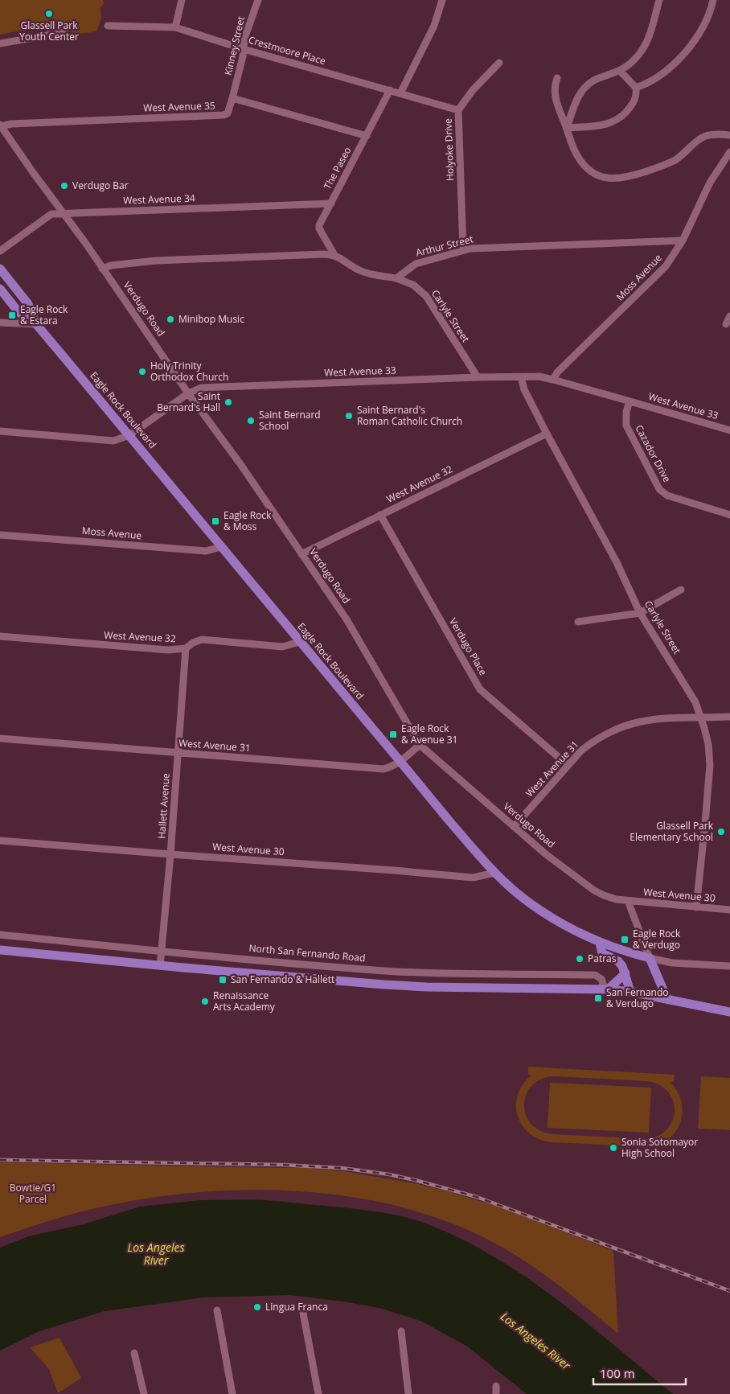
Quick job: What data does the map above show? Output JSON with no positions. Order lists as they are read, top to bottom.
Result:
{
  "streets": {
    "main road": ["Eagle Rock Boulevard"],
    "street": [
      "Kinney Street",
      "Crestmoore Place",
      "West Avenue 35",
      "Holyoke Drive",
      "The Paseo",
      "West Avenue 34",
      "Arthur Street",
      "Moss Avenue",
      "Verdugo Road",
      "Carlyle Street",
      "West Avenue 33",
      "Cazador Drive",
      "West Avenue 32",
      "Verdugo Place",
      "West Avenue 31",
      "Hallett Avenue",
      "West Avenue 30",
      "North San Fernando Road"
    ]
  },
  "crossings": [
    ["Kinney Street", "Crestmoore Place"],
    ["Kinney Street", "West Avenue 35"],
    ["Crestmoore Place", "Holyoke Drive"],
    ["Crestmoore Place", "The Paseo"],
    ["West Avenue 35", "Verdugo Road"],
    ["Holyoke Drive", "Arthur Street"],
    ["The Paseo", "West Avenue 34"],
    ["West Avenue 34", "Verdugo Road"],
    ["Arthur Street", "Moss Avenue"],
    ["Arthur Street", "Carlyle Street"],
    ["Moss Avenue", "West Avenue 33"],
    ["Moss Avenue", "Eagle Rock Boulevard"],
    ["Verdugo Road", "West Avenue 33"],
    ["Verdugo Road", "West Avenue 32"],
    ["Verdugo Road", "West Avenue 31"],
    ["Verdugo Road", "West Avenue 30"],
    ["Carlyle Street", "West Avenue 33"],
    ["Carlyle Street", "West Avenue 32"],
    ["Carlyle Street", "West Avenue 31"],
    ["Carlyle Street", "West Avenue 30"],
    ["West Avenue 33", "Eagle Rock Boulevard"],
    ["West Avenue 33", "Cazador Drive"],
    ["Eagle Rock Boulevard", "West Avenue 32"],
    ["Eagle Rock Boulevard", "West Avenue 31"],
    ["Eagle Rock Boulevard", "West Avenue 30"],
    ["West Avenue 32", "Verdugo Place"],
    ["West Avenue 32", "Hallett Avenue"],
    ["Verdugo Place", "West Avenue 31"],
    ["West Avenue 31", "Hallett Avenue"],
    ["Hallett Avenue", "West Avenue 30"],
    ["Hallett Avenue", "North San Fernando Road"]
  ],
  "water": ["Los Angeles River"],
  "parks": ["Bowtie/G1 Parcel"],
  "places": {
    "other": [
      "Glassell Park Youth Center",
      "Verdugo Bar",
      "Minibop Music",
      "Holy Trinity Orthodox Church",
      "Saint Bernard's Hall",
      "Saint Bernard's Roman Catholic Church",
      "Saint Bernard School",
      "Glassell Park Elementary School",
      "Patras",
      "Renaissance Arts Academy",
      "Sonia Sotomayor High School",
      "Lingua Franca"
    ],
    "transit": [
      "Eagle Rock & Estara",
      "Eagle Rock & Moss",
      "Eagle Rock & Avenue 31",
      "Eagle Rock & Verdugo",
      "San Fernando & Hallett",
      "San Fernando & Verdugo"
    ]
  },
  "scale_bar": "100 m"
}
